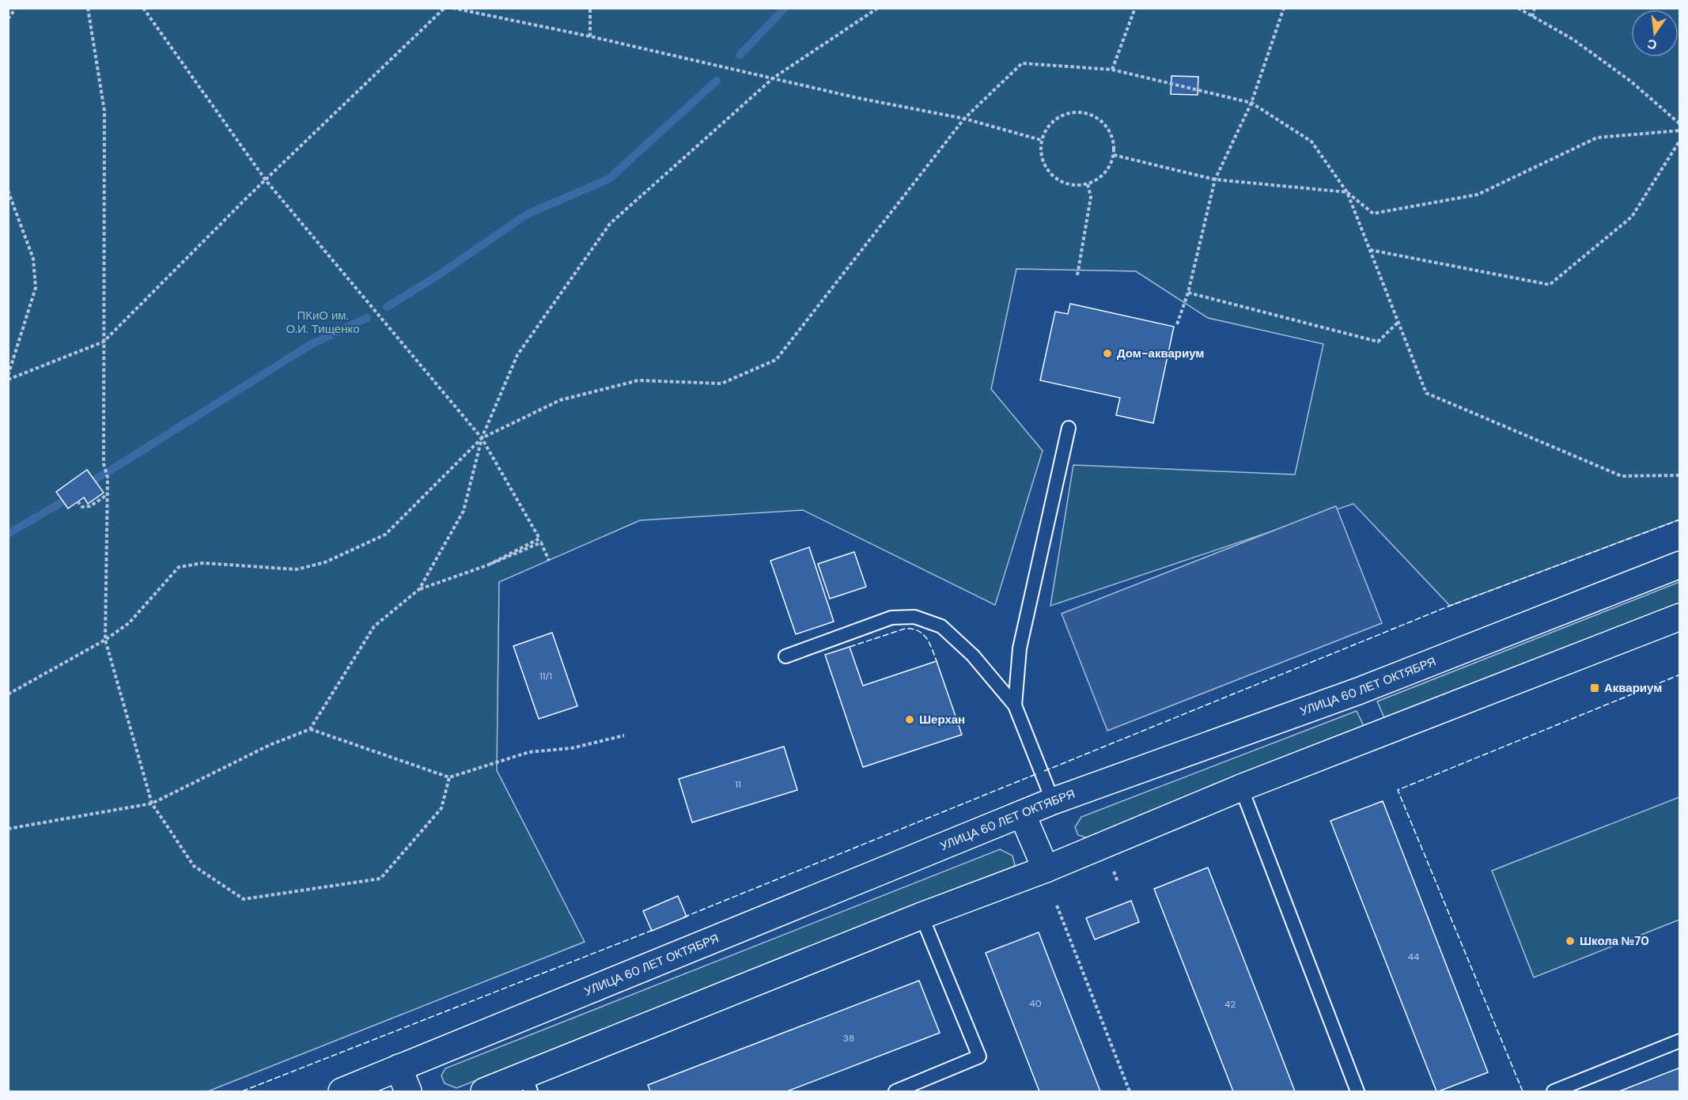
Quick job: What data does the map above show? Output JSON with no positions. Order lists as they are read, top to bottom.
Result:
{
  "streets": {
    "main road": ["УЛИЦА 60 ЛЕТ ОКТЯБРЯ"]
  },
  "parks": ["ПКиО им. О.И. Тищенко"],
  "places": {
    "other": ["Дом-аквариум", "Шерхан", "Школа №70"],
    "transit": ["Аквариум"]
  },
  "house_numbers": [
    "11/1",
    "11",
    "44",
    "40",
    "42",
    "38"
  ],
  "north": "bottom"
}
